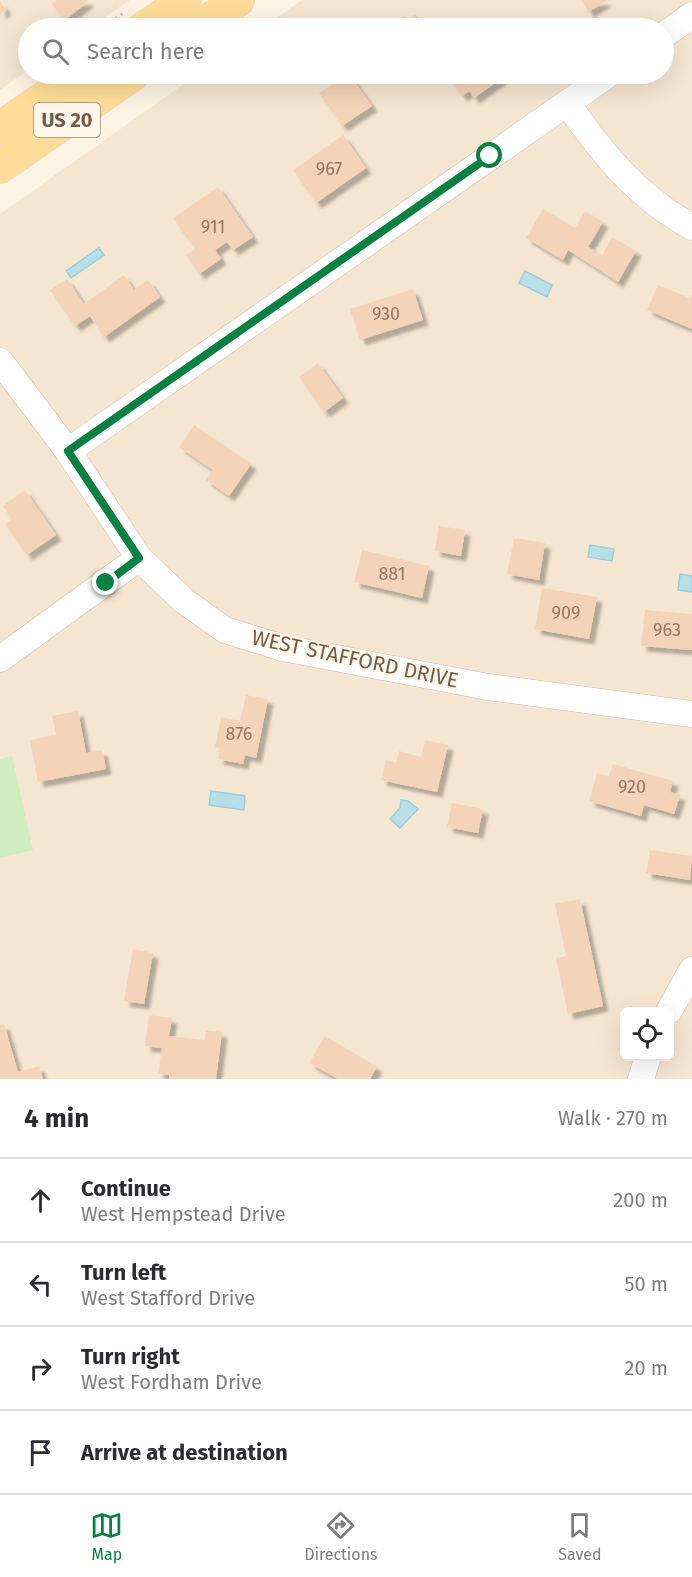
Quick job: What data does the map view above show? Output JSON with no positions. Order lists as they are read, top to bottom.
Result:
{
  "streets": {
    "main road": ["US 20"],
    "street": ["WEST STAFFORD DRIVE"]
  },
  "house_numbers": [
    "967",
    "911",
    "930",
    "881",
    "909",
    "963",
    "876",
    "920"
  ],
  "page": {
    "search": "Search here",
    "heading": ["4 min", "Walk · 270 m"],
    "list": [
      ["Continue", "West Hempstead Drive", "200 m"],
      ["Turn left", "West Stafford Drive", "50 m"],
      ["Turn right", "West Fordham Drive", "20 m"],
      "Arrive at destination"
    ],
    "nav": ["Map", "Directions", "Saved"]
  }
}
